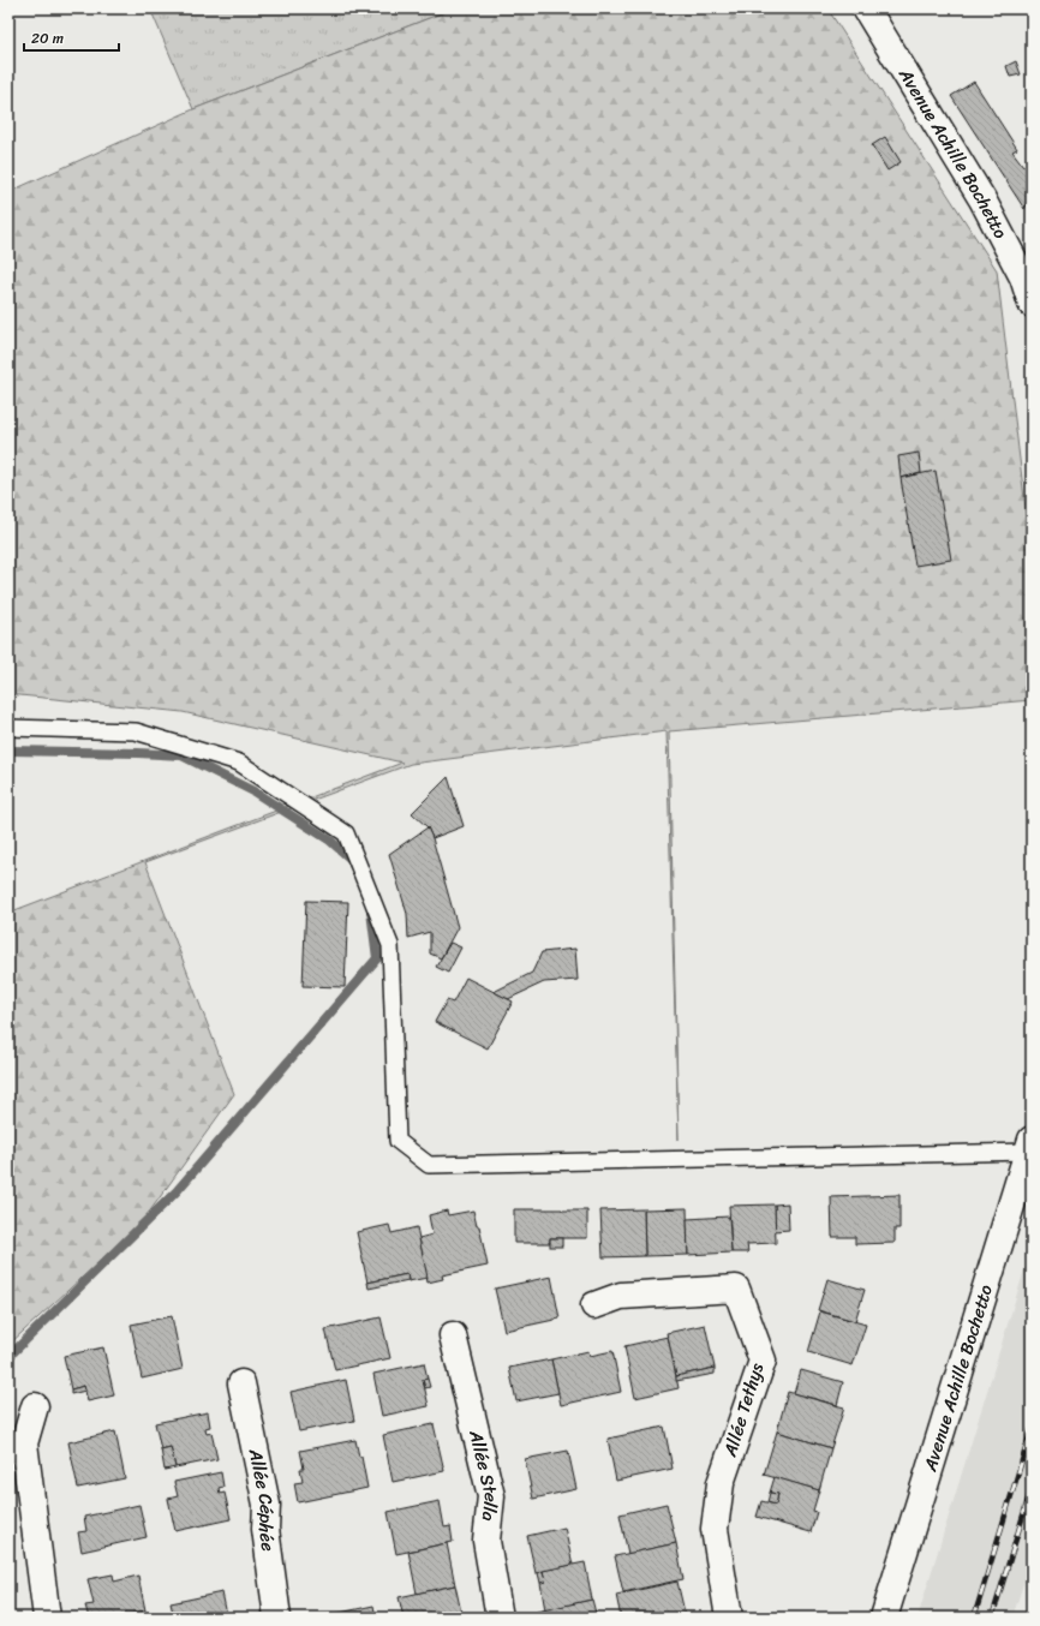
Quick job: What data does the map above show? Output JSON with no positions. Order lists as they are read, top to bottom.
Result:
{
  "streets": {
    "street": [
      "Avenue Achille Bochetto",
      "Allée Tethys",
      "Allée Stella",
      "Allée Céphée"
    ]
  },
  "scale_bar": "20 m"
}
